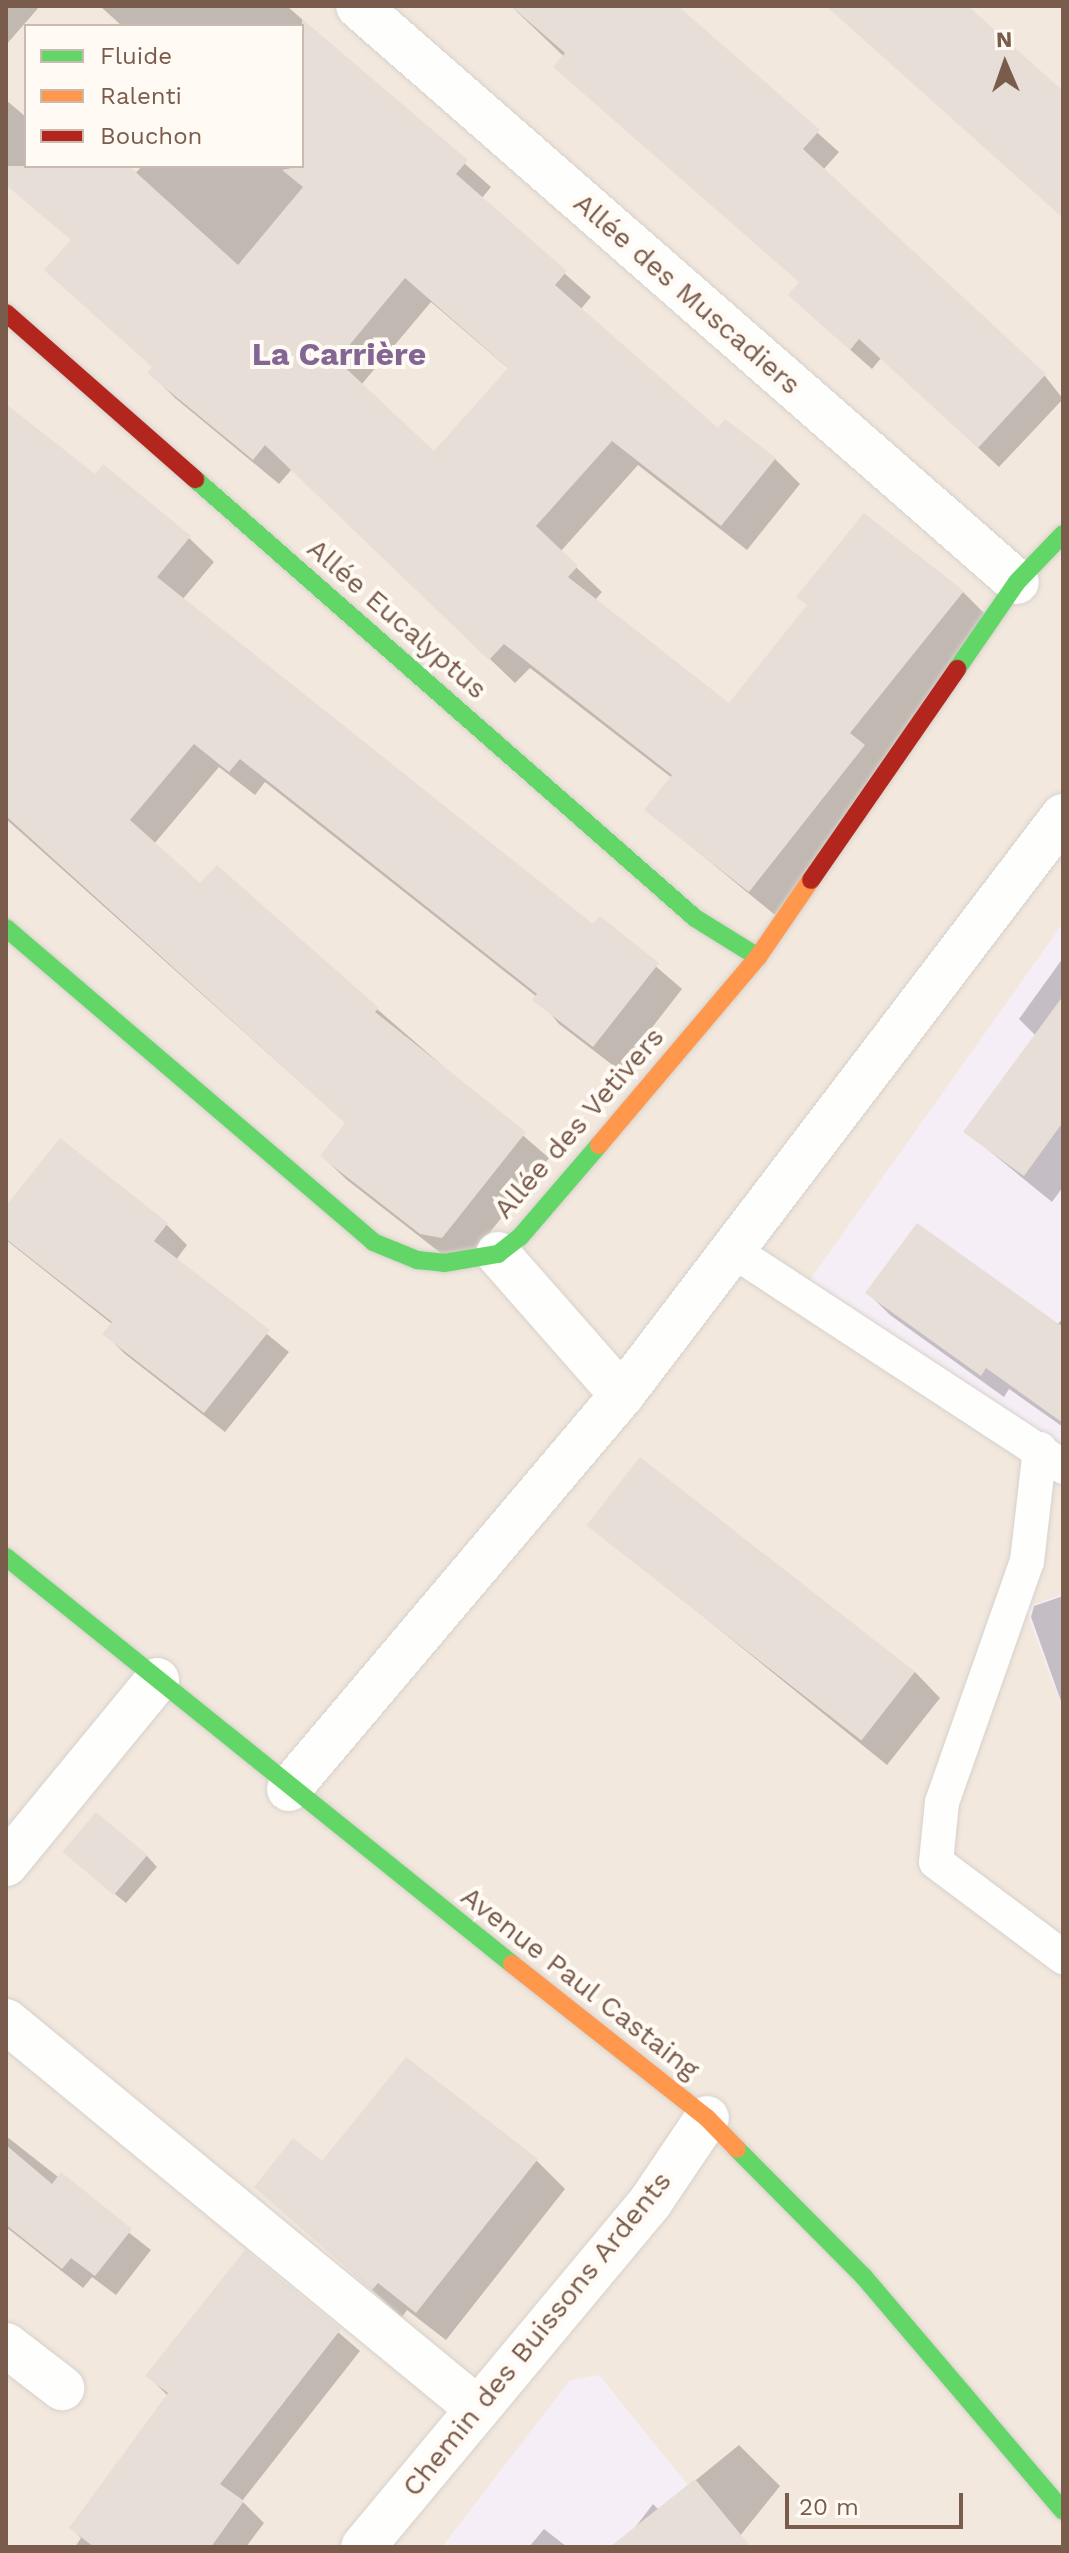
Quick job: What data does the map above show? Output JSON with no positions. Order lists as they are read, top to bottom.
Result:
{
  "streets": {
    "street": [
      "Allée des Muscadiers",
      "Allée Eucalyptus",
      "Allée des Vetivers",
      "Avenue Paul Castaing",
      "Chemin des Buissons Ardents"
    ]
  },
  "crossings": [
    ["Allée des Muscadiers", "Allée des Vetivers"],
    ["Allée Eucalyptus", "Allée des Vetivers"],
    ["Avenue Paul Castaing", "Chemin des Buissons Ardents"]
  ],
  "districts": ["La Carrière"],
  "legend": ["Fluide", "Ralenti", "Bouchon"],
  "scale_bar": "20 m",
  "north": "top"
}
